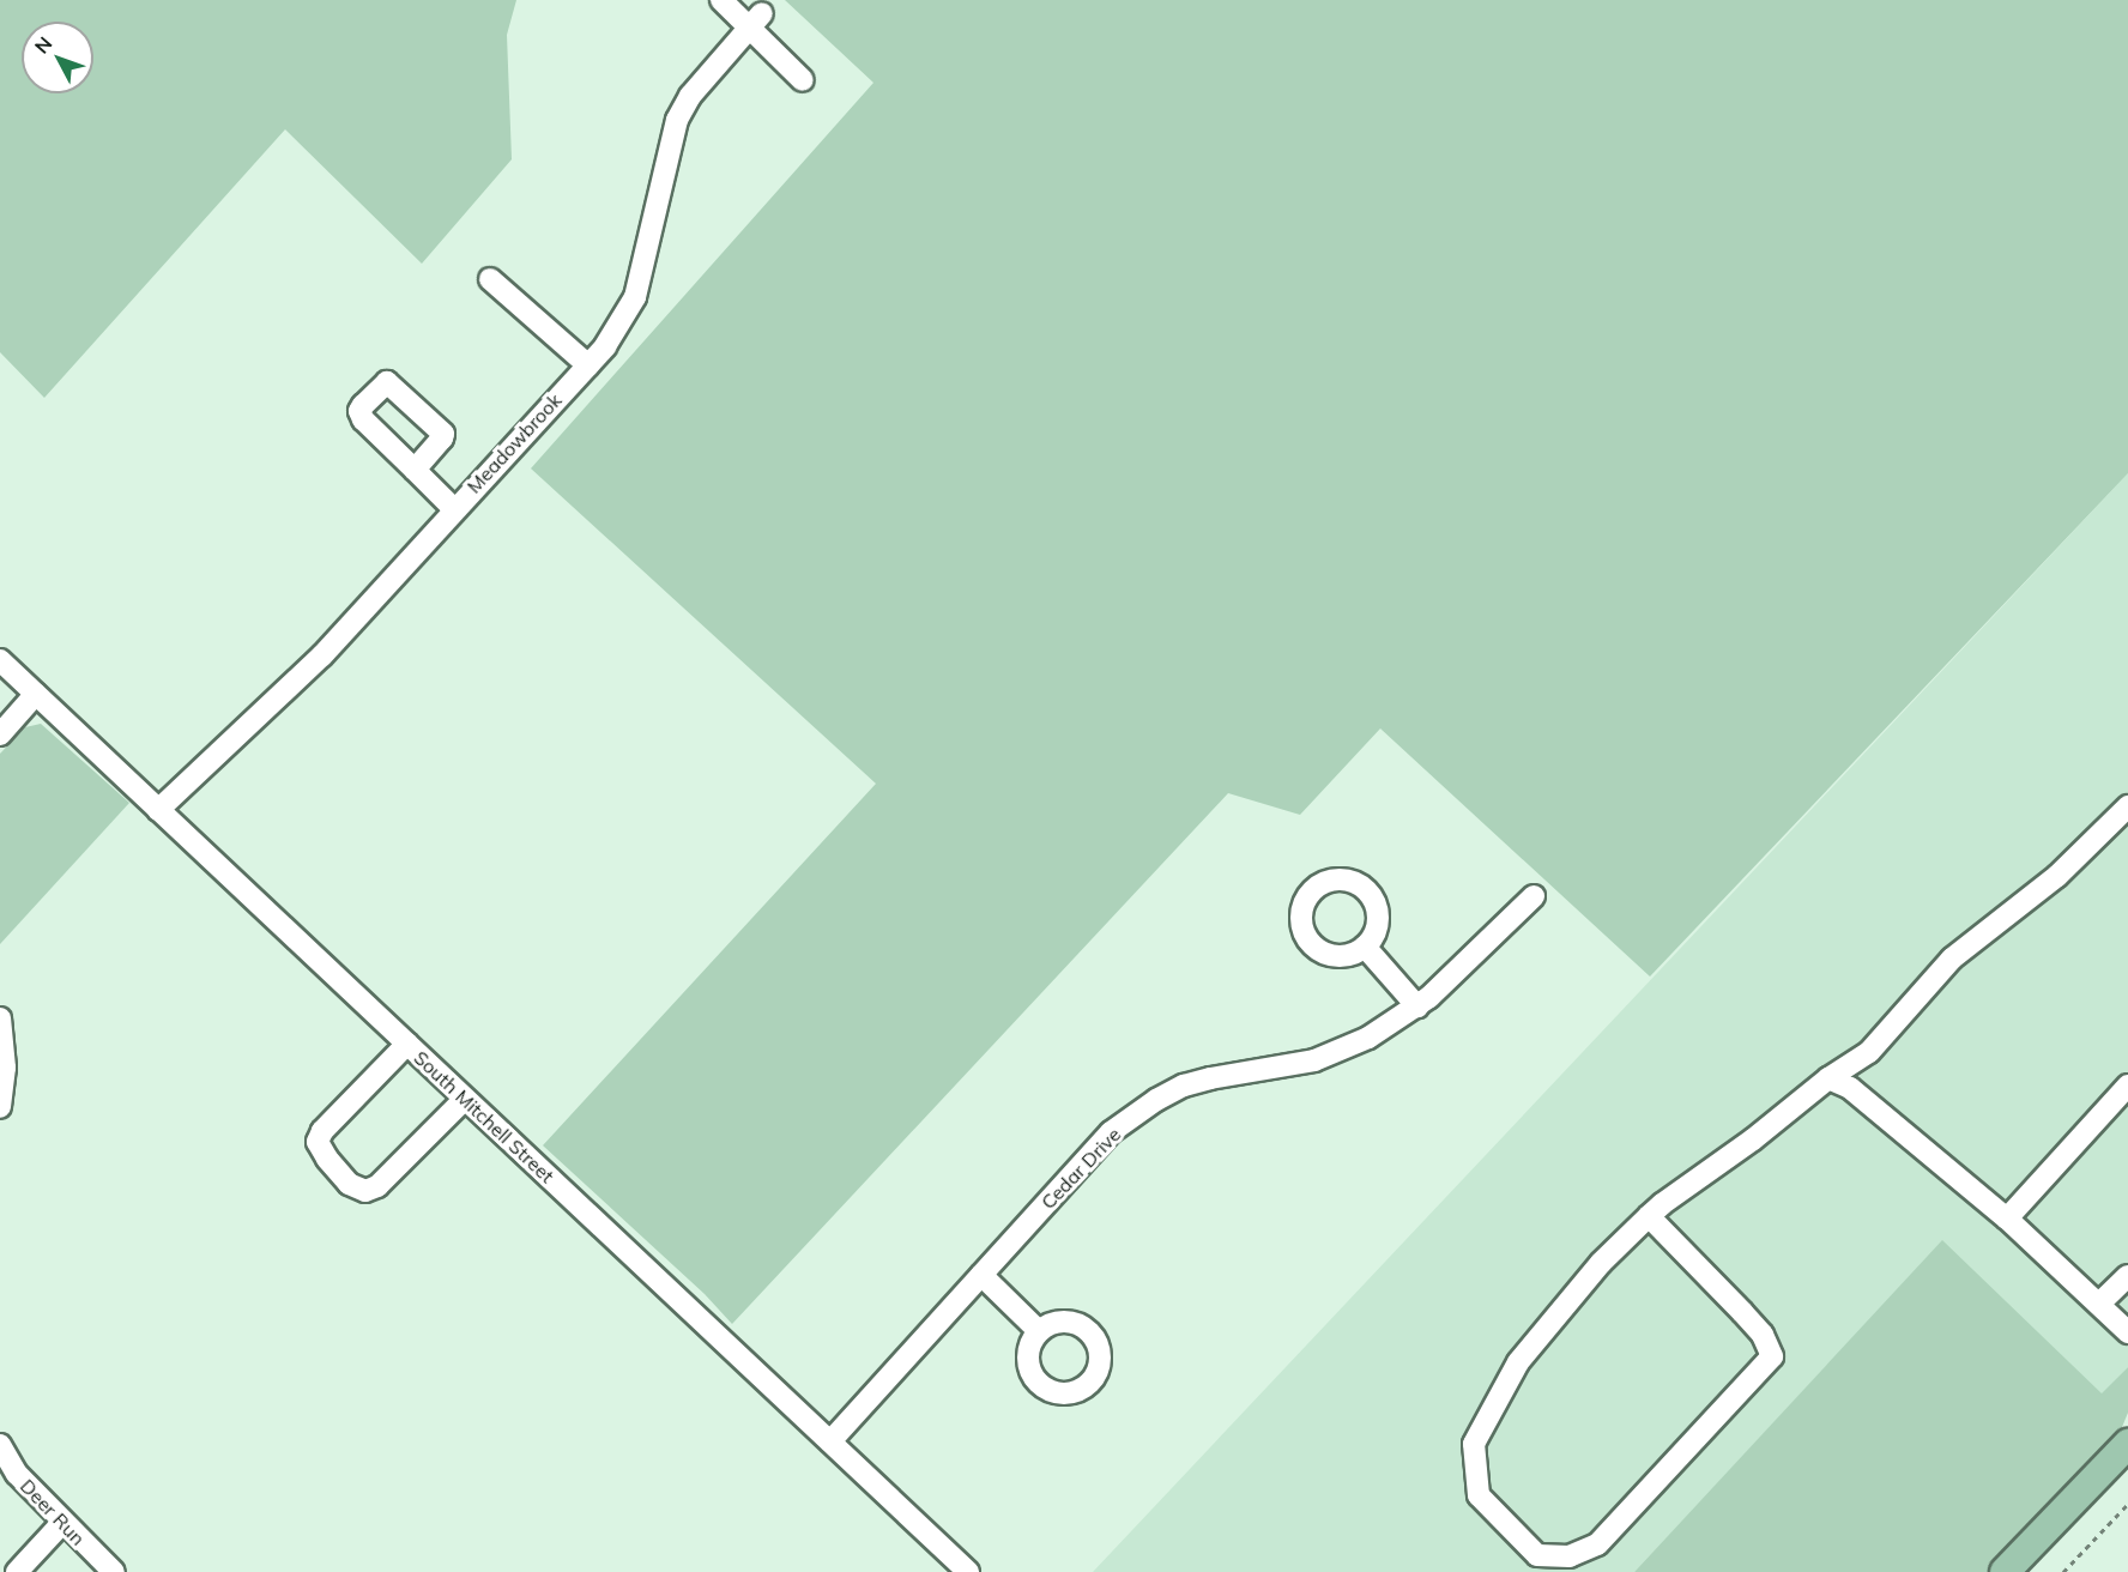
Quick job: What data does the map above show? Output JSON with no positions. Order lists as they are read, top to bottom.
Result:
{
  "streets": {
    "street": [
      "Meadowbrook",
      "South Mitchell Street",
      "Cedar Drive",
      "Deer Run"
    ]
  },
  "crossings": [
    ["Meadowbrook", "South Mitchell Street"],
    ["South Mitchell Street", "Cedar Drive"]
  ],
  "north": "top left"
}
